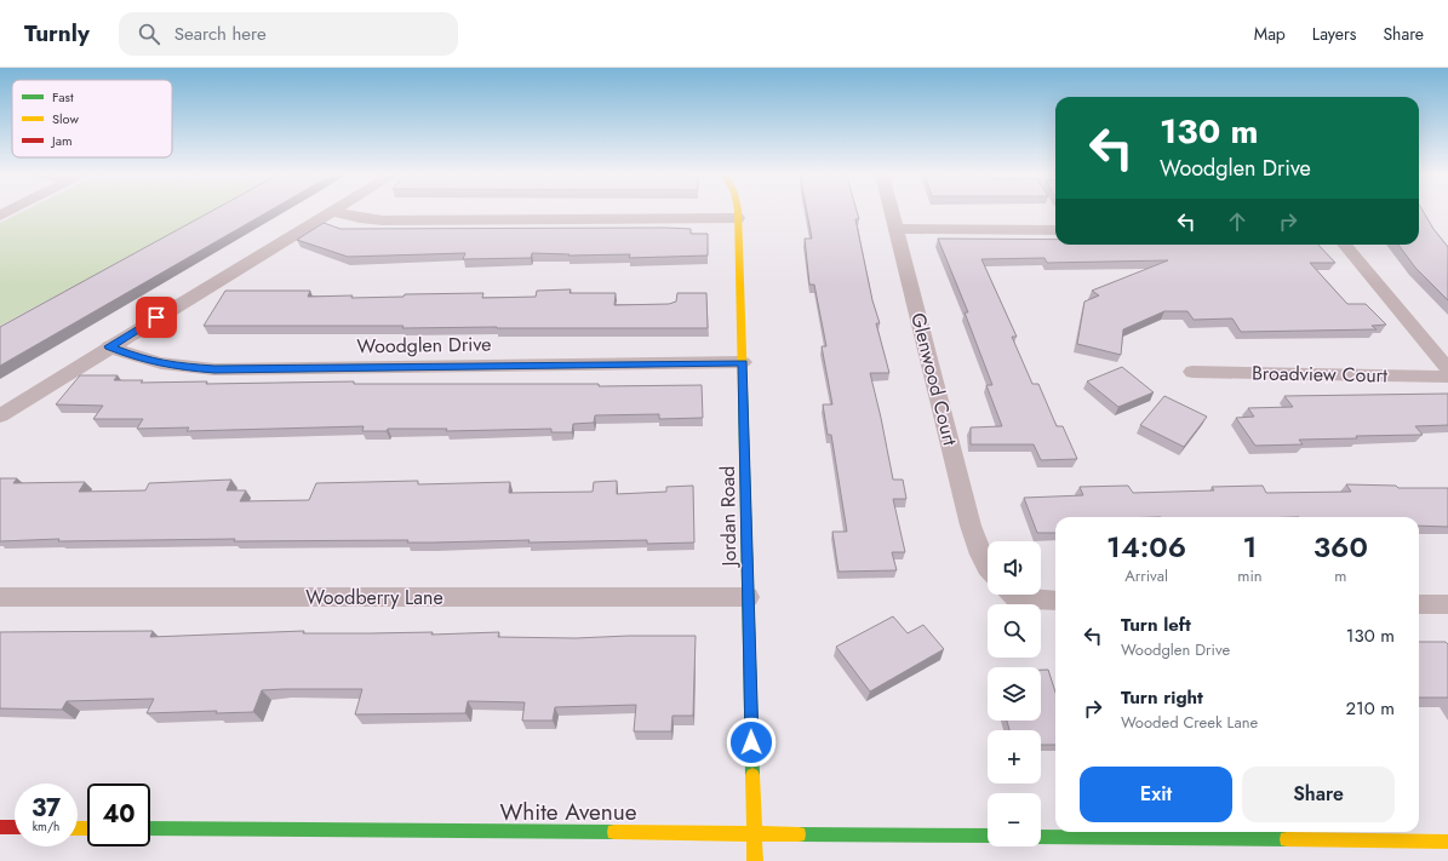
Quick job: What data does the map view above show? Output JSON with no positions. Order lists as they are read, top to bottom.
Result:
{
  "streets": {
    "street": [
      "Woodglen Drive",
      "Broadview Court",
      "Glenwood Court",
      "Jordan Road",
      "Woodberry Lane",
      "White Avenue"
    ]
  },
  "crossings": [
    ["Woodglen Drive", "Jordan Road"],
    ["Jordan Road", "Woodberry Lane"],
    ["Jordan Road", "White Avenue"]
  ],
  "legend": ["Fast", "Slow", "Jam"],
  "page": {
    "header": "Turnly",
    "search": "Search here",
    "nav": ["Map", "Layers", "Share"],
    "turn": ["130 m", "Woodglen Drive"],
    "eta": [
      "14:06",
      "Arrival",
      "1",
      "min",
      "360",
      "m"
    ],
    "map_buttons": ["+", "−"],
    "list": [
      {
        "name": "Turn left",
        "note": "Woodglen Drive",
        "value": "130 m"
      },
      {
        "name": "Turn right",
        "note": "Wooded Creek Lane",
        "value": "210 m"
      }
    ],
    "buttons": ["Exit", "Share"],
    "speed": "37 km/h",
    "limit": "40"
  }
}
